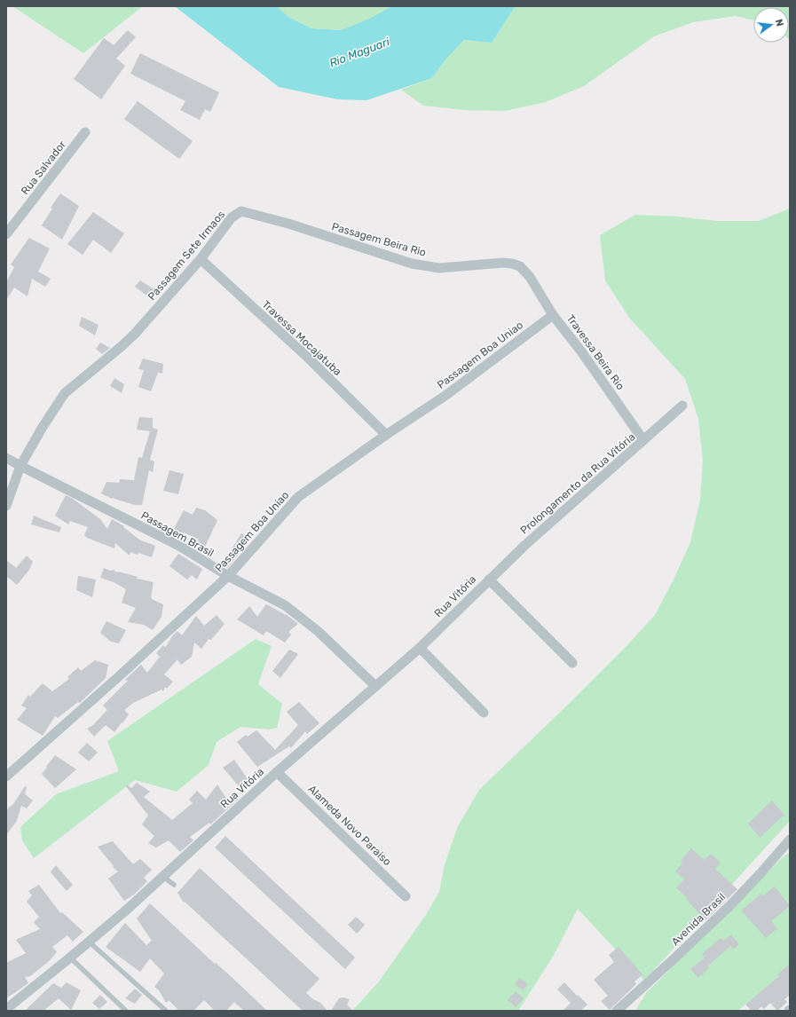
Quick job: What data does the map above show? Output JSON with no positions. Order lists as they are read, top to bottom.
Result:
{
  "streets": {
    "street": [
      "Rua Salvador",
      "Passagem Beira Rio",
      "Passagem Sete Irmaos",
      "Travessa Mocajatuba",
      "Travessa Beira Rio",
      "Passagem Boa Uniao",
      "Prolongamento da Rua Vitória",
      "Passagem Brasil",
      "Rua Vitória",
      "Alameda Novo Paraiso",
      "Avenida Brasil"
    ]
  },
  "crossings": [
    ["Passagem Beira Rio", "Passagem Sete Irmaos"],
    ["Passagem Beira Rio", "Travessa Beira Rio"],
    ["Passagem Sete Irmaos", "Travessa Mocajatuba"],
    ["Passagem Sete Irmaos", "Passagem Brasil"],
    ["Travessa Mocajatuba", "Passagem Boa Uniao"],
    ["Travessa Beira Rio", "Passagem Boa Uniao"],
    ["Travessa Beira Rio", "Prolongamento da Rua Vitória"],
    ["Passagem Boa Uniao", "Passagem Brasil"],
    ["Prolongamento da Rua Vitória", "Rua Vitória"],
    ["Passagem Brasil", "Rua Vitória"],
    ["Rua Vitória", "Alameda Novo Paraiso"]
  ],
  "water": ["Rio Maguari"],
  "north": "right"
}
